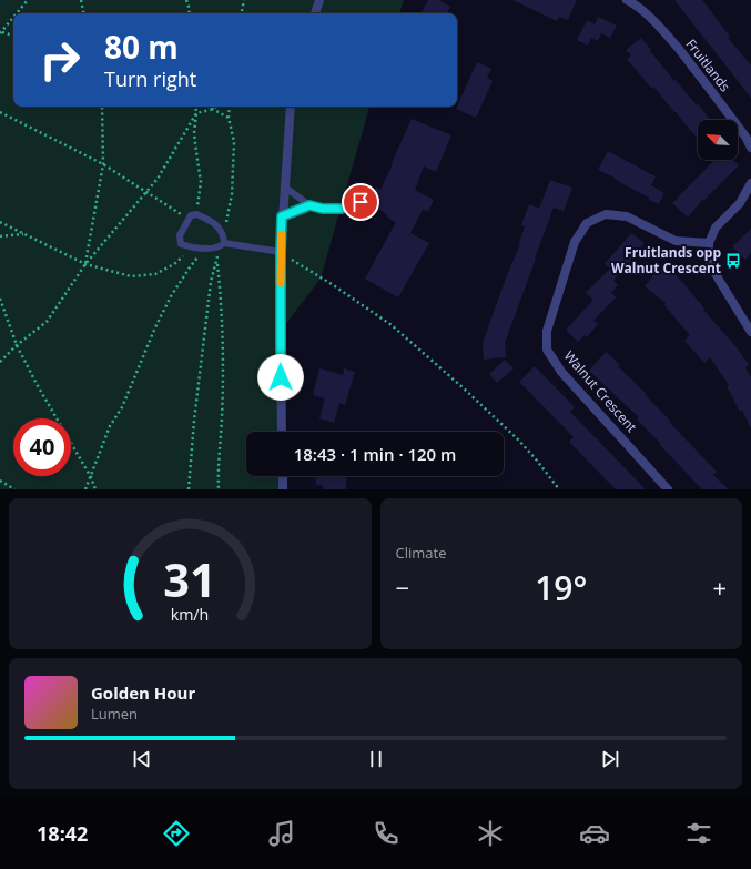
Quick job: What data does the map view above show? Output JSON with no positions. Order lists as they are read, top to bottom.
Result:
{
  "streets": {
    "street": ["Fruitlands", "Walnut Crescent"]
  },
  "places": {
    "bus stop": ["Fruitlands opp Walnut Crescent"]
  },
  "north": "top left",
  "page": {
    "turn": ["80 m", "Turn right"],
    "limit": "40",
    "trip": "18:43 · 1 min · 120 m",
    "tile": "Climate",
    "heat": ["−", "19°", "+"],
    "song": ["Golden Hour", "Lumen"],
    "tabs": "18:42",
    "gauge": ["31", "km/h"]
  }
}
